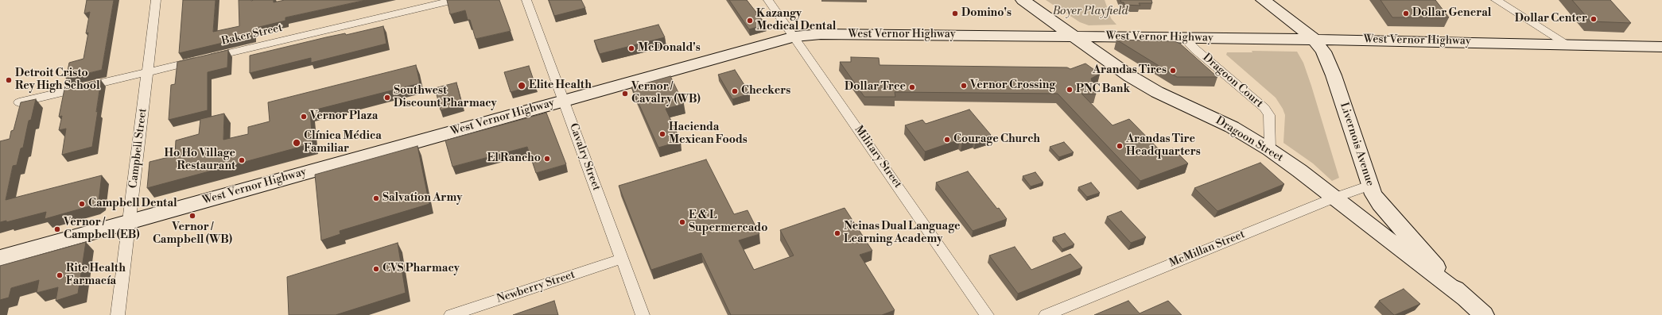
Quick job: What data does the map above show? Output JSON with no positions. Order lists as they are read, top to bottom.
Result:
{
  "streets": {
    "street": [
      "Baker Street",
      "West Vernor Highway",
      "Dragoon Court",
      "Dragoon Street",
      "Livernois Avenue",
      "Campbell Street",
      "Cavalry Street",
      "Military Street",
      "McMillan Street",
      "Newberry Street"
    ]
  },
  "crossings": [
    ["Baker Street", "Campbell Street"],
    ["West Vernor Highway", "Dragoon Court"],
    ["West Vernor Highway", "Dragoon Street"],
    ["West Vernor Highway", "Livernois Avenue"],
    ["West Vernor Highway", "Campbell Street"],
    ["West Vernor Highway", "Cavalry Street"],
    ["West Vernor Highway", "Military Street"],
    ["Dragoon Court", "Dragoon Street"],
    ["Dragoon Street", "Livernois Avenue"],
    ["Dragoon Street", "McMillan Street"],
    ["Livernois Avenue", "McMillan Street"],
    ["Cavalry Street", "Newberry Street"]
  ],
  "parks": ["Boyer Playfield"],
  "places": [
    "Domino's",
    "Dollar General",
    "Dollar Center",
    "Kazangy Medical Dental",
    "McDonald's",
    "Arandas Tires",
    "Detroit Cristo Rey High School",
    "Elite Health",
    "Vernor Crossing",
    "Dollar Tree",
    "PNC Bank",
    "Checkers",
    "Vernor / Cavalry (WB)",
    "Southwest Discount Pharmacy",
    "Vernor Plaza",
    "Hacienda Mexican Foods",
    "Courage Church",
    "Clínica Médica Familiar",
    "Arandas Tire Headquarters",
    "El Rancho",
    "Ho Ho Village Restaurant",
    "Salvation Army",
    "Campbell Dental",
    "Vernor / Campbell (WB)",
    "E & L Supermercado",
    "Vernor / Campbell (EB)",
    "Neinas Dual Language Learning Academy",
    "CVS Pharmacy",
    "Rite Health Farmacía"
  ]
}
